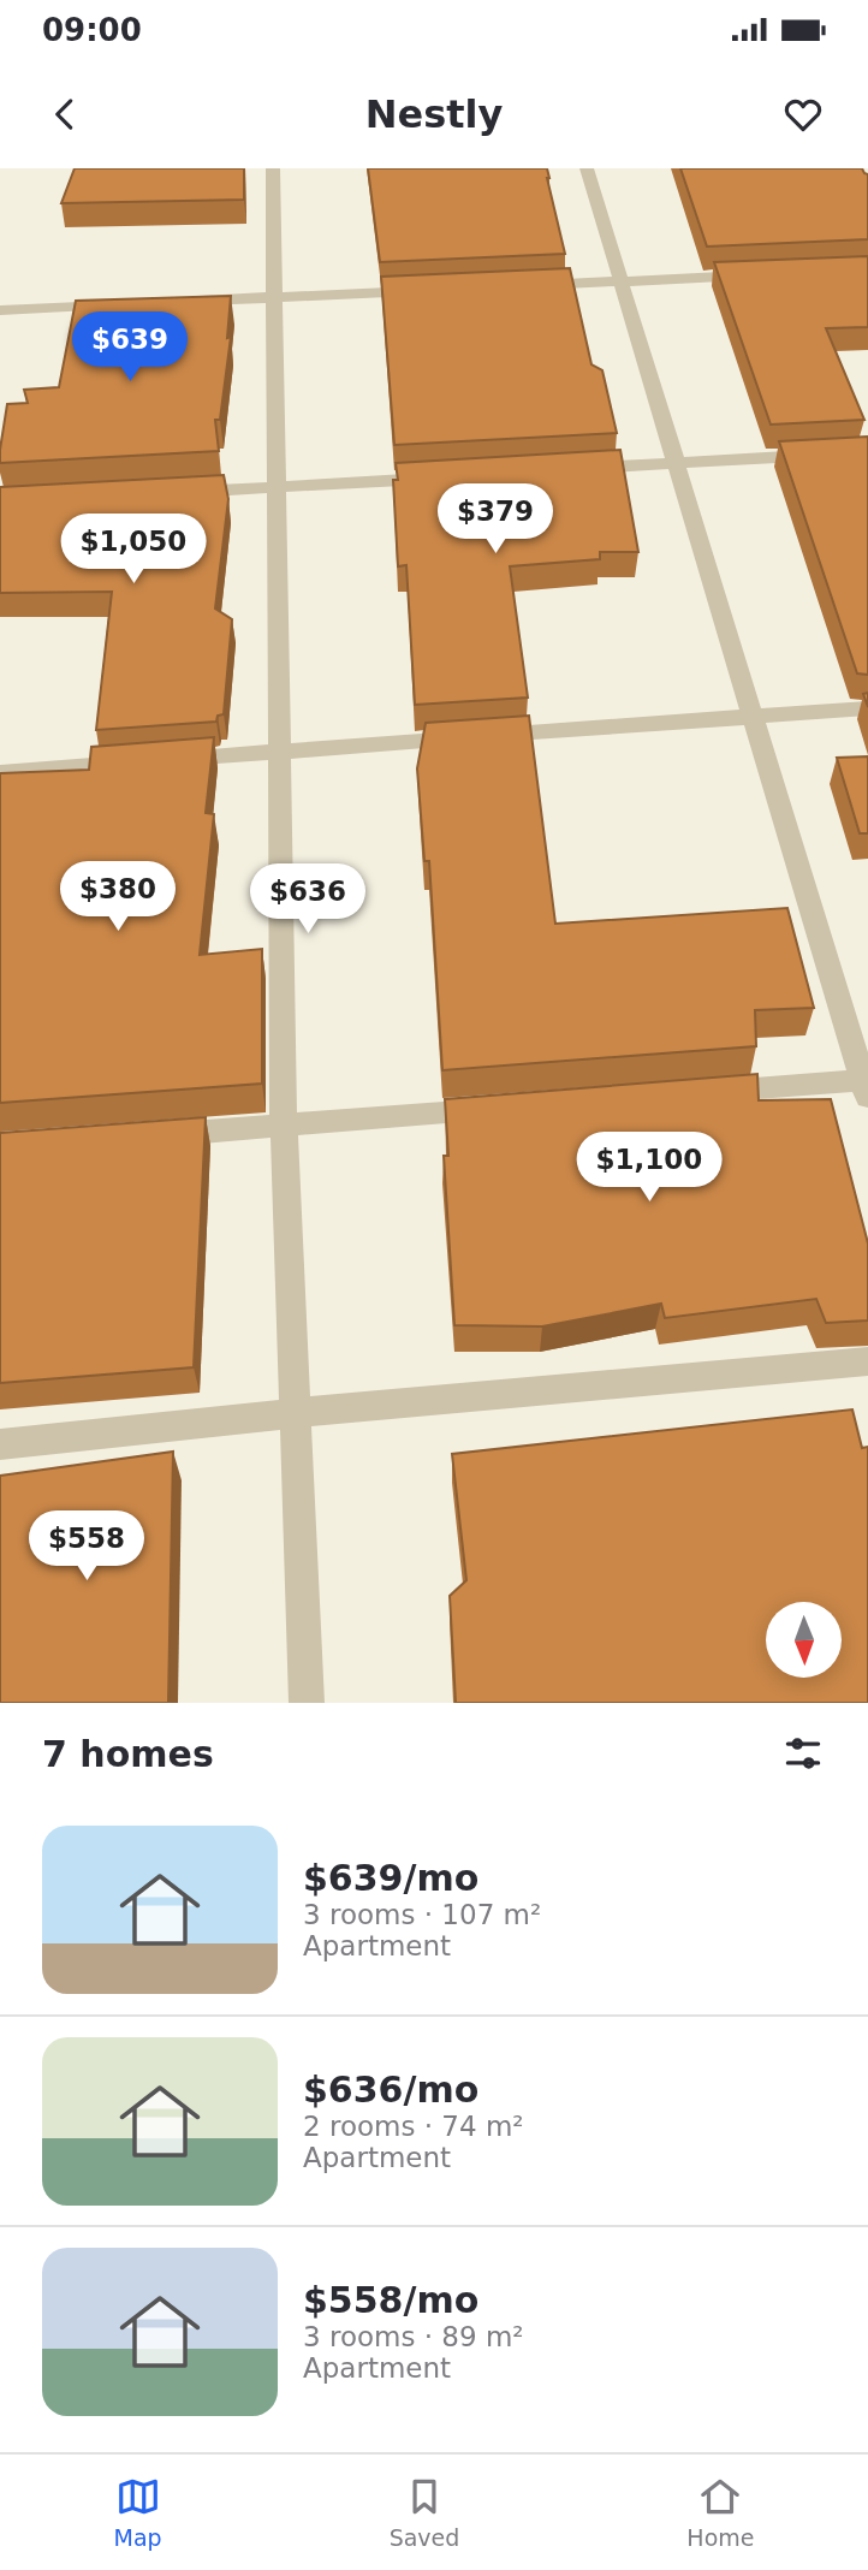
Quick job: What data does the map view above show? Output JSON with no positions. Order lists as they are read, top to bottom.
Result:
{
  "north": "bottom",
  "page": {
    "status": "09:00",
    "header": "Nestly",
    "price": [
      "$639",
      "$379",
      "$1,050",
      "$380",
      "$636",
      "$1,100",
      "$558"
    ],
    "heading": "7 homes",
    "list": [
      {
        "name": "$639/mo",
        "note": "3 rooms · 107 m² · Apartment"
      },
      {
        "name": "$636/mo",
        "note": "2 rooms · 74 m² · Apartment"
      },
      {
        "name": "$558/mo",
        "note": "3 rooms · 89 m² · Apartment"
      }
    ],
    "tabs": ["Map", "Saved", "Home"]
  }
}
